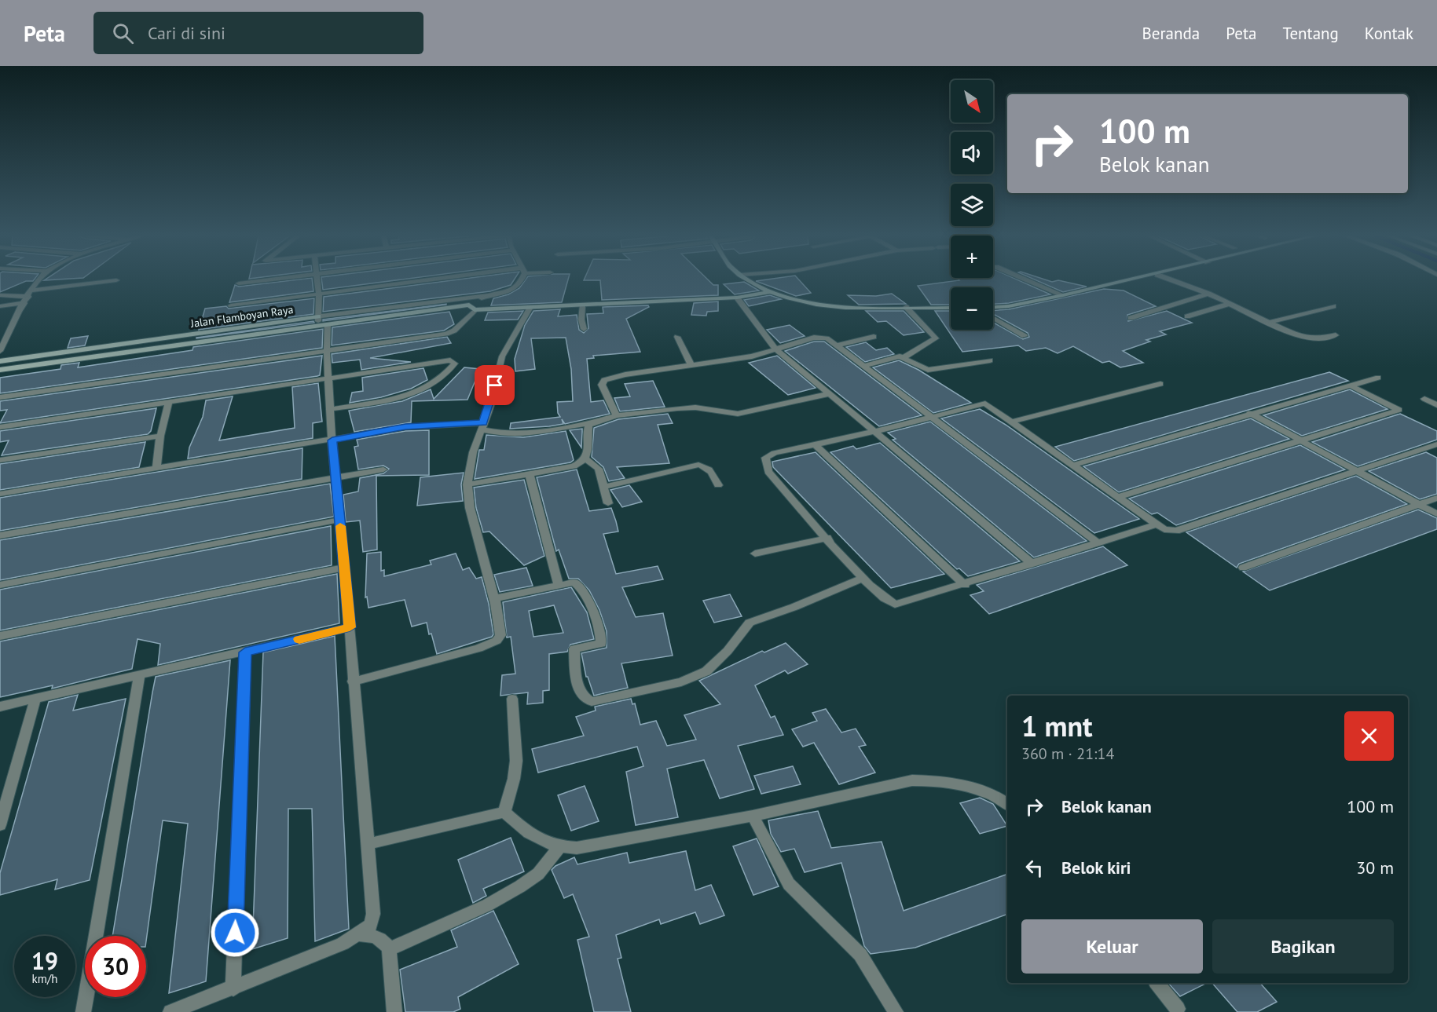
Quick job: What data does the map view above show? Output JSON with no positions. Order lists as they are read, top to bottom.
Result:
{
  "streets": {
    "street": ["Jalan Flamboyan Raya"]
  },
  "north": "bottom right",
  "page": {
    "header": "Peta",
    "search": "Cari di sini",
    "nav": [
      "Beranda",
      "Peta",
      "Tentang",
      "Kontak"
    ],
    "map_buttons": ["+", "−"],
    "turn": ["100 m", "Belok kanan"],
    "heading": ["1 mnt", "360 m · 21:14"],
    "list": [
      {
        "name": "Belok kanan",
        "value": "100 m"
      },
      {
        "name": "Belok kiri",
        "value": "30 m"
      }
    ],
    "buttons": ["Keluar", "Bagikan"],
    "speed": "19 km/h",
    "limit": "30"
  }
}
